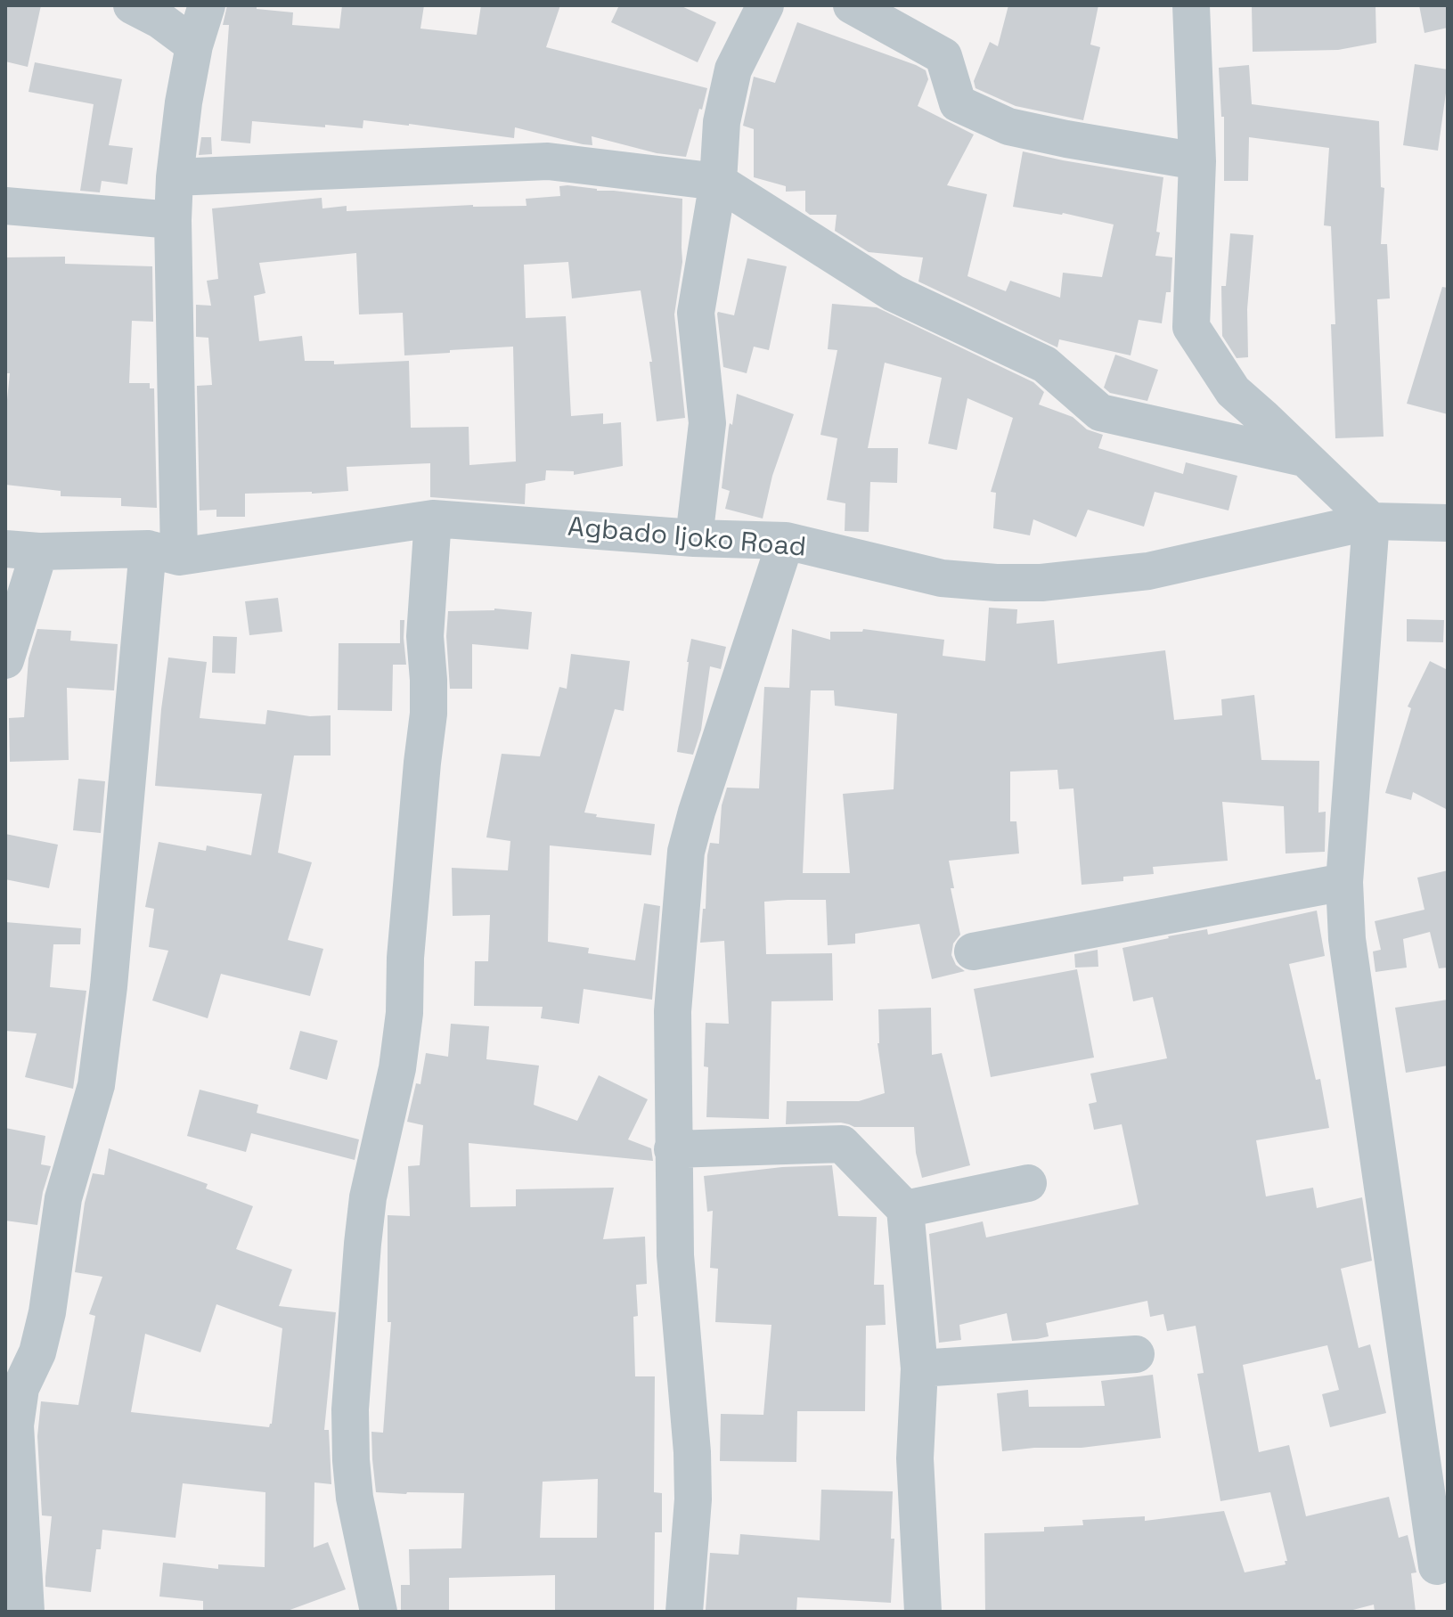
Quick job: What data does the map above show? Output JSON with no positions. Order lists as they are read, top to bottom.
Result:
{
  "streets": {
    "street": ["Agbado Ijoko Road"]
  }
}
